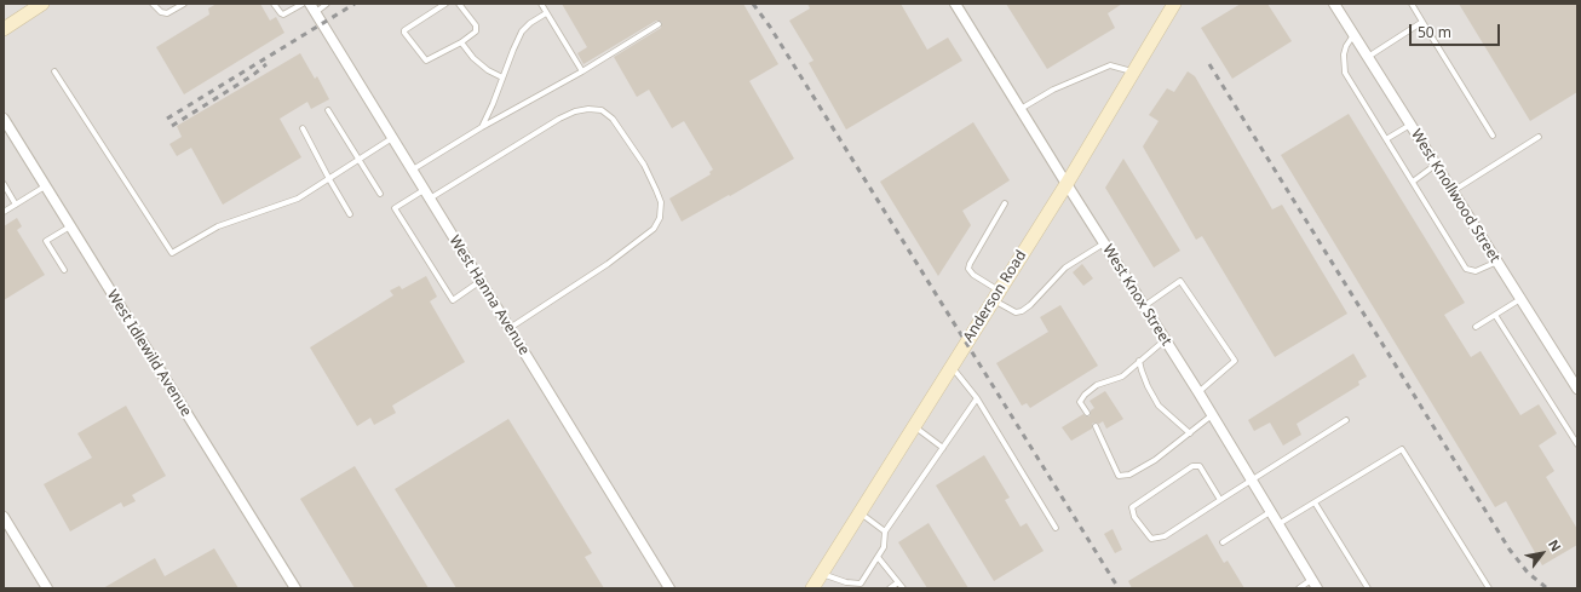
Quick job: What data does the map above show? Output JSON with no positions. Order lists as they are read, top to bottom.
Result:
{
  "streets": {
    "street": [
      "West Knollwood Street",
      "West Hanna Avenue",
      "West Knox Street",
      "Anderson Road",
      "West Idlewild Avenue"
    ]
  },
  "crossings": [
    ["West Knox Street", "Anderson Road"]
  ],
  "scale_bar": "50 m",
  "north": "top right"
}
